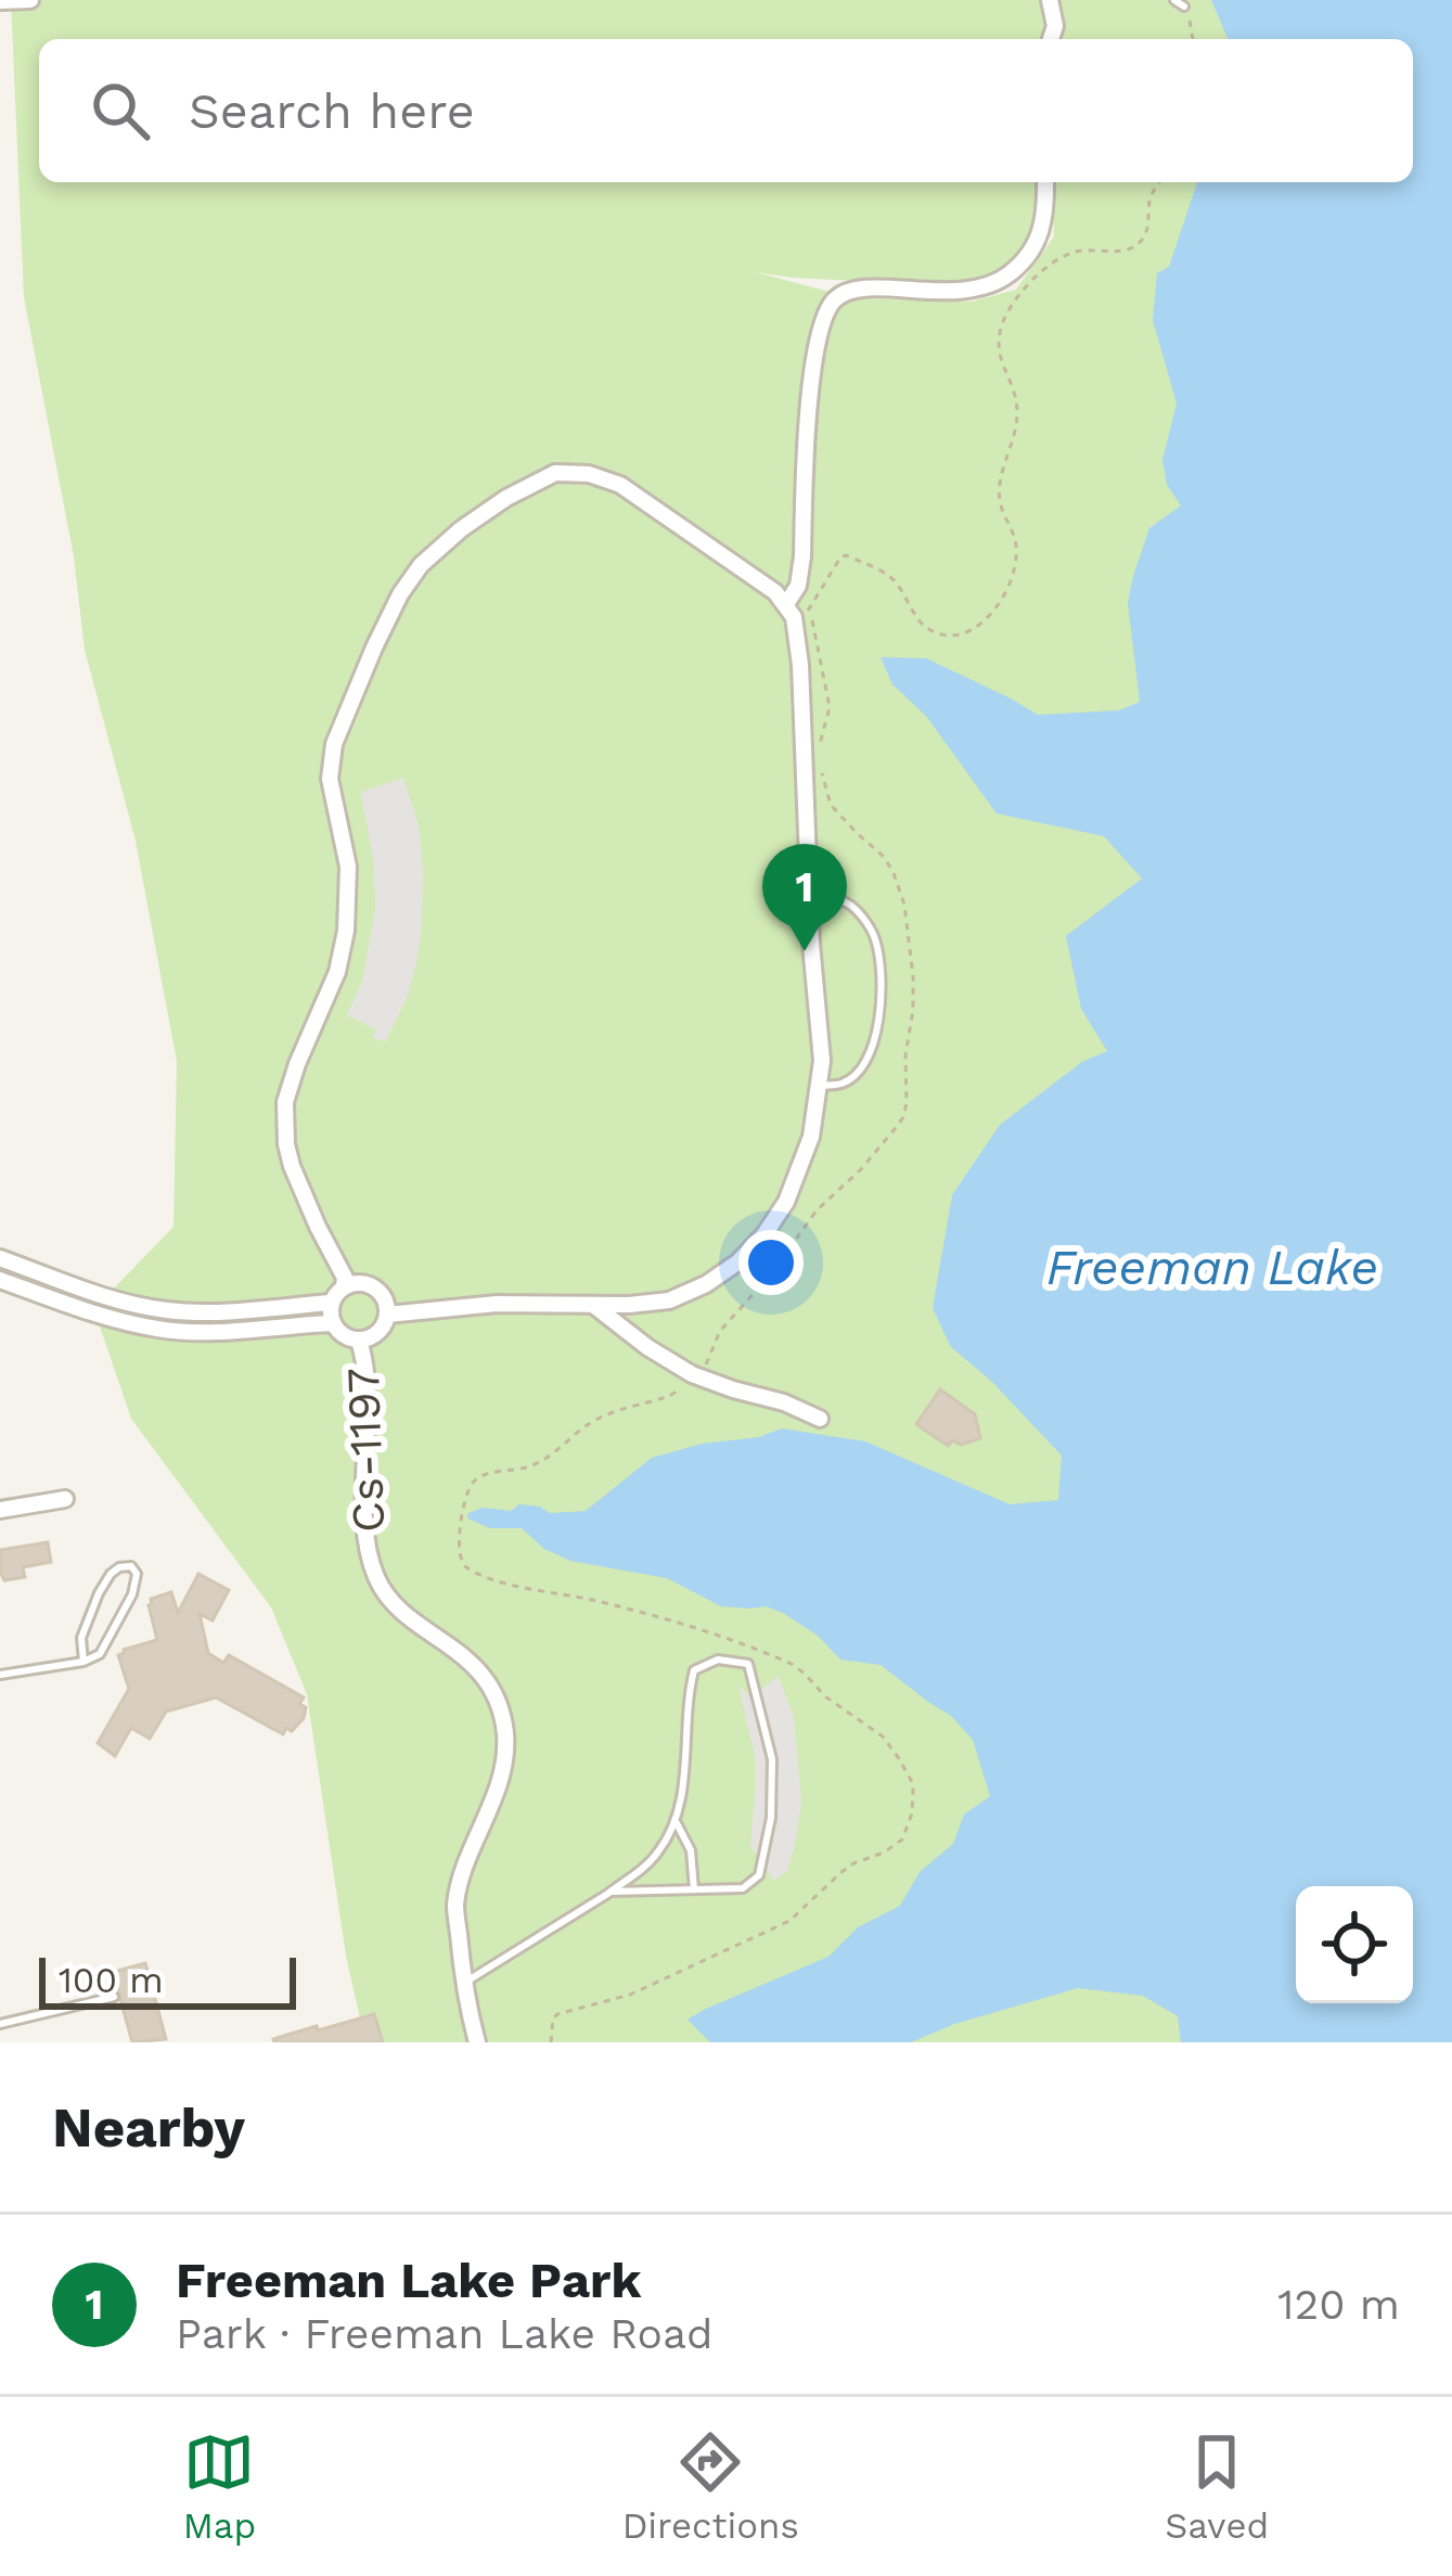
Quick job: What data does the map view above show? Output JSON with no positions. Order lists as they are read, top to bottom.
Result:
{
  "streets": {
    "street": ["Cs-1197"]
  },
  "water": ["Freeman Lake"],
  "scale_bar": "100 m",
  "page": {
    "search": "Search here",
    "pins": "1",
    "scale": "100 m",
    "heading": "Nearby",
    "list": [
      {
        "mark": "1",
        "name": "Freeman Lake Park",
        "note": "Park · Freeman Lake Road",
        "value": "120 m"
      }
    ],
    "nav": ["Map", "Directions", "Saved"]
  }
}
